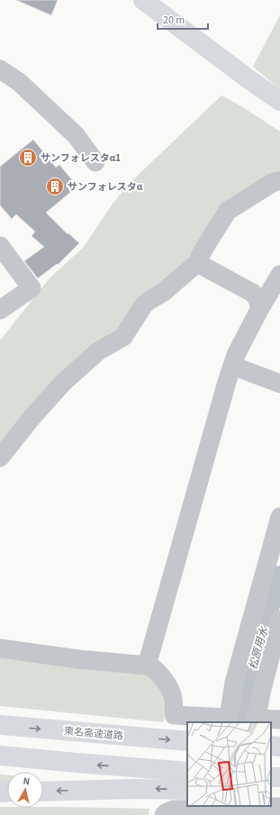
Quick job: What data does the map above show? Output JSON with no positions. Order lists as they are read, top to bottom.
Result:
{
  "streets": {
    "main road": ["東名高速道路"]
  },
  "water": ["松原用水"],
  "places": {
    "building": ["サンフォレスタα1", "サンフォレスタα"]
  },
  "scale_bar": "20 m",
  "north": "top"
}
